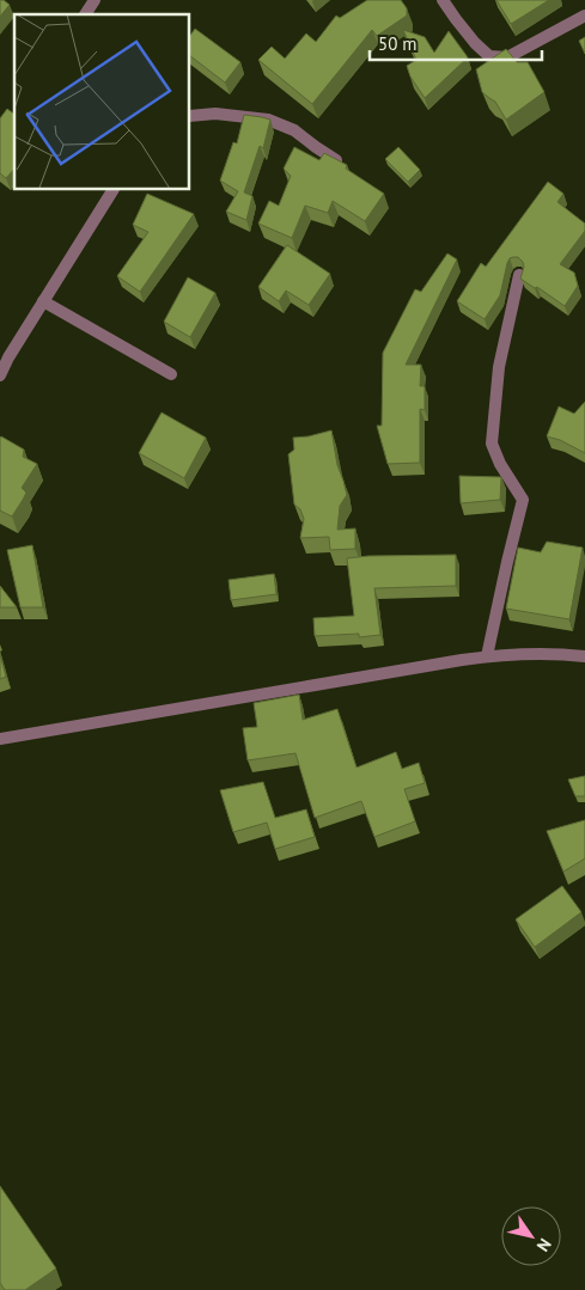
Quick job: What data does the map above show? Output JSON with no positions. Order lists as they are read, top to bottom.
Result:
{
  "scale_bar": "50 m",
  "north": "bottom right"
}
